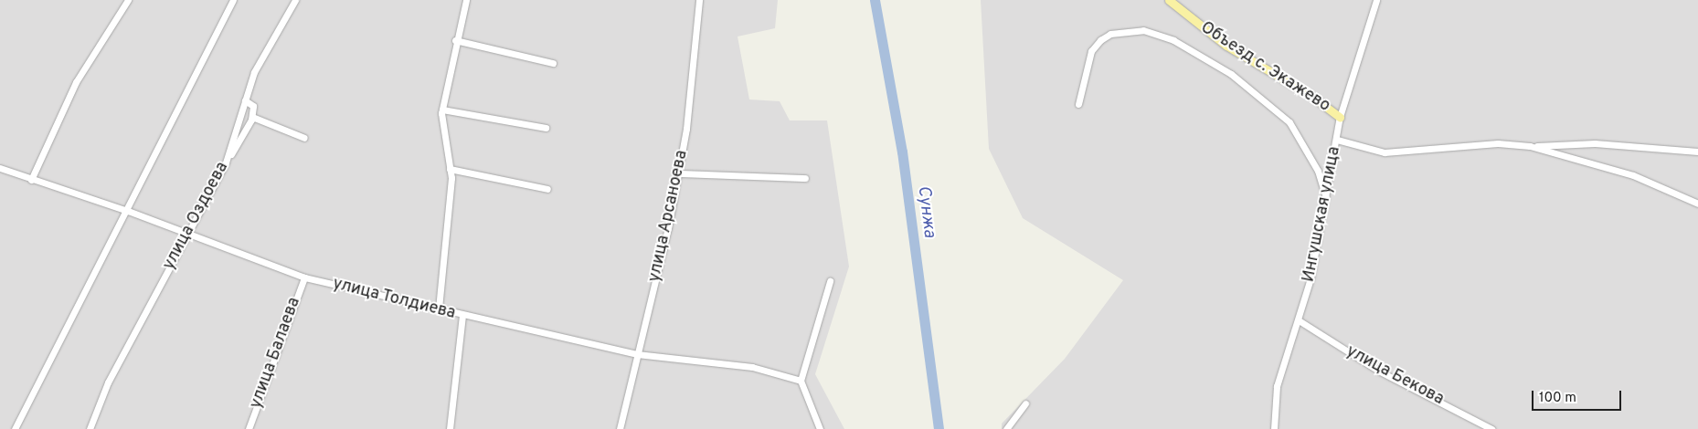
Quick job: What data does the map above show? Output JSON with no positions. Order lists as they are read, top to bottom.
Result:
{
  "streets": {
    "main road": ["Объезд с. Экажево"],
    "street": [
      "Ингушская улица",
      "улица Оздоева",
      "улица Арсаноева",
      "улица Толдиева",
      "улица Балаева",
      "улица Бекова"
    ]
  },
  "crossings": [
    ["Объезд с. Экажево", "Ингушская улица"],
    ["Ингушская улица", "улица Бекова"],
    ["улица Оздоева", "улица Толдиева"],
    ["улица Арсаноева", "улица Толдиева"],
    ["улица Толдиева", "улица Балаева"]
  ],
  "water": ["Сунжа"],
  "scale_bar": "100 m"
}
